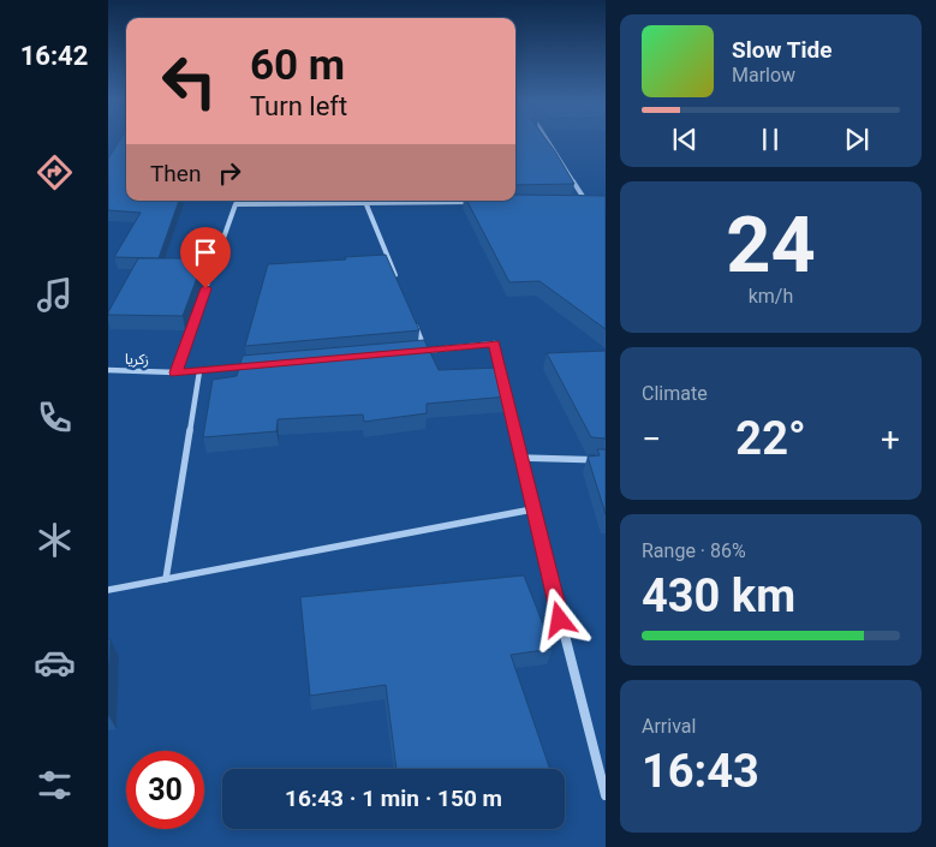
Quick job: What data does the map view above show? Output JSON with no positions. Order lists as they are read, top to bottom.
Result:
{
  "streets": {
    "street": ["زکریا"]
  },
  "page": {
    "tabs": "16:42",
    "turn": ["60 m", "Turn left"],
    "song": ["Slow Tide", "Marlow"],
    "then": "Then",
    "tile": [
      ["24", "km/h"],
      "Climate",
      ["Range · 86%", "430 km"],
      ["Arrival", "16:43"]
    ],
    "heat": ["−", "22°", "+"],
    "limit": "30",
    "trip": "16:43 · 1 min · 150 m"
  }
}
